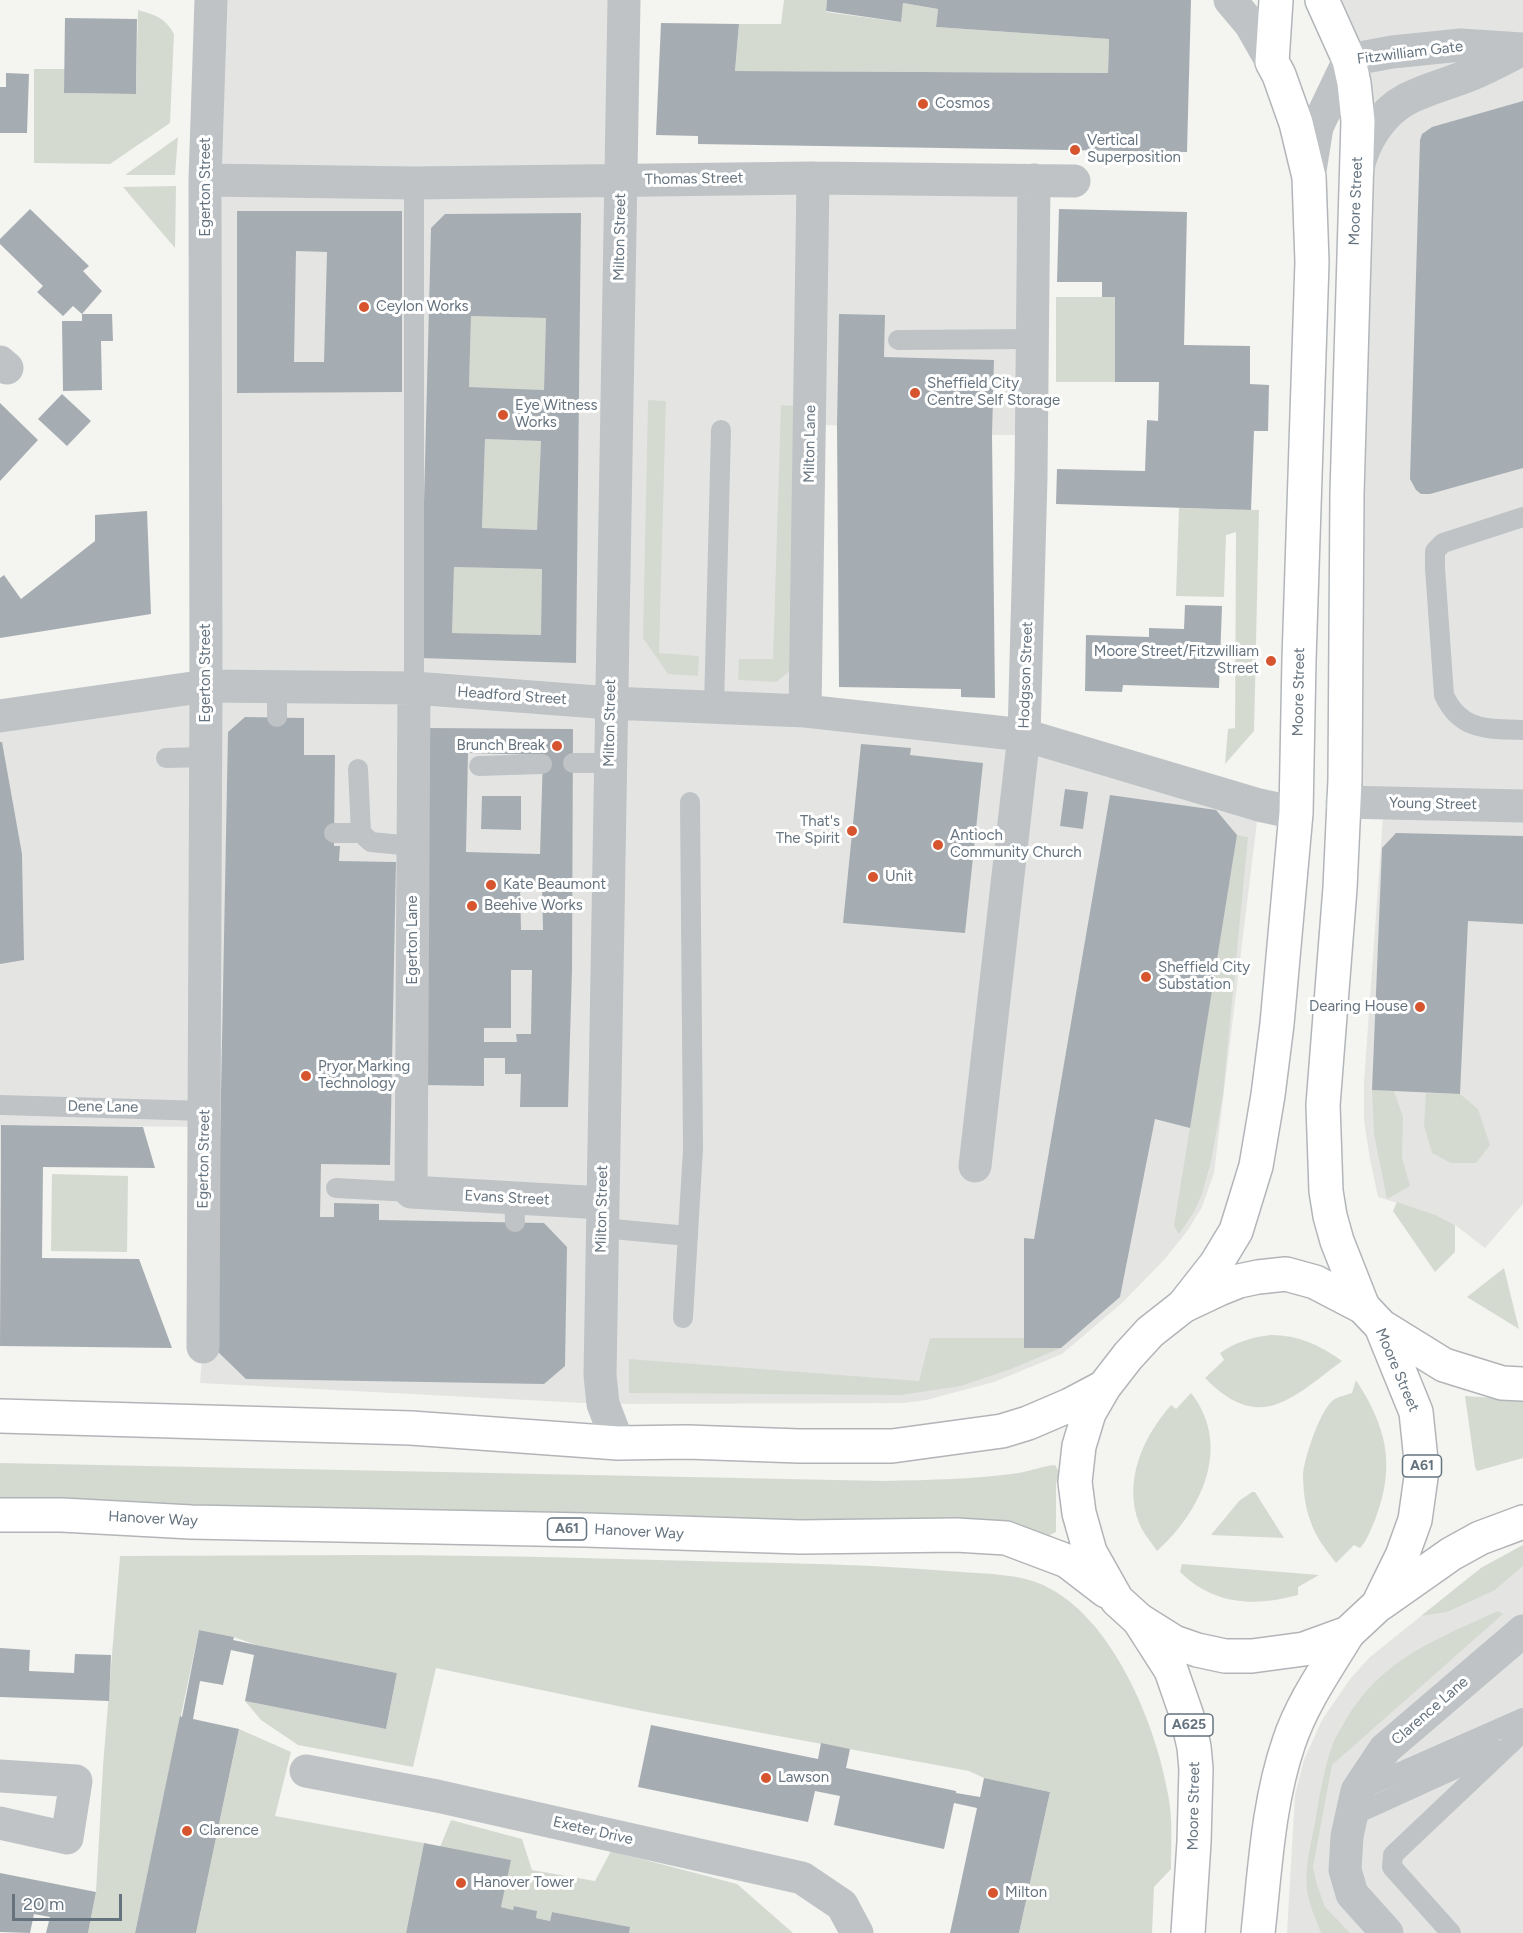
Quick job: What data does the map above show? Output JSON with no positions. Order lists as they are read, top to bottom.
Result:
{
  "streets": {
    "main road": [
      "Moore Street",
      "A61",
      "Hanover Way",
      "A625"
    ],
    "street": [
      "Fitzwilliam Gate",
      "Thomas Street",
      "Egerton Street",
      "Milton Street",
      "Milton Lane",
      "Hodgson Street",
      "Headford Street",
      "Young Street",
      "Egerton Lane",
      "Evans Street",
      "Clarence Lane",
      "Exeter Drive"
    ],
    "lane": ["Dene Lane"]
  },
  "crossings": [
    ["Fitzwilliam Gate", "Moore Street"],
    ["Thomas Street", "Egerton Street"],
    ["Thomas Street", "Milton Street"],
    ["Thomas Street", "Milton Lane"],
    ["Thomas Street", "Hodgson Street"],
    ["Egerton Street", "Headford Street"],
    ["Egerton Street", "Dene Lane"],
    ["Moore Street", "Headford Street"],
    ["Moore Street", "Young Street"],
    ["Moore Street", "A61"],
    ["Moore Street", "Hanover Way"],
    ["Milton Street", "Headford Street"],
    ["Milton Street", "Evans Street"],
    ["Milton Street", "A61"],
    ["Milton Lane", "Headford Street"],
    ["Hodgson Street", "Headford Street"],
    ["Headford Street", "Egerton Lane"],
    ["Egerton Lane", "Evans Street"]
  ],
  "places": [
    "Cosmos",
    "Vertical Superposition",
    "Ceylon Works",
    "Sheffield City Centre Self Storage",
    "Eye Witness Works",
    "Moore Street/Fitzwilliam Street",
    "Brunch Break",
    "That's The Spirit",
    "Antioch Community Church",
    "Unit",
    "Kate Beaumont",
    "Beehive Works",
    "Sheffield City Substation",
    "Dearing House",
    "Pryor Marking Technology",
    "Lawson",
    "Clarence",
    "Hanover Tower",
    "Milton"
  ],
  "scale_bar": "20 m"
}
